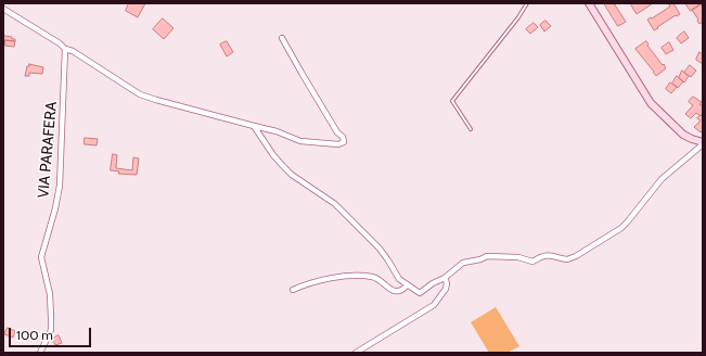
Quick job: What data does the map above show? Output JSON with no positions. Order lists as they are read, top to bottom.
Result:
{
  "streets": {
    "street": ["VIA PARAFERA"]
  },
  "scale_bar": "100 m"
}
